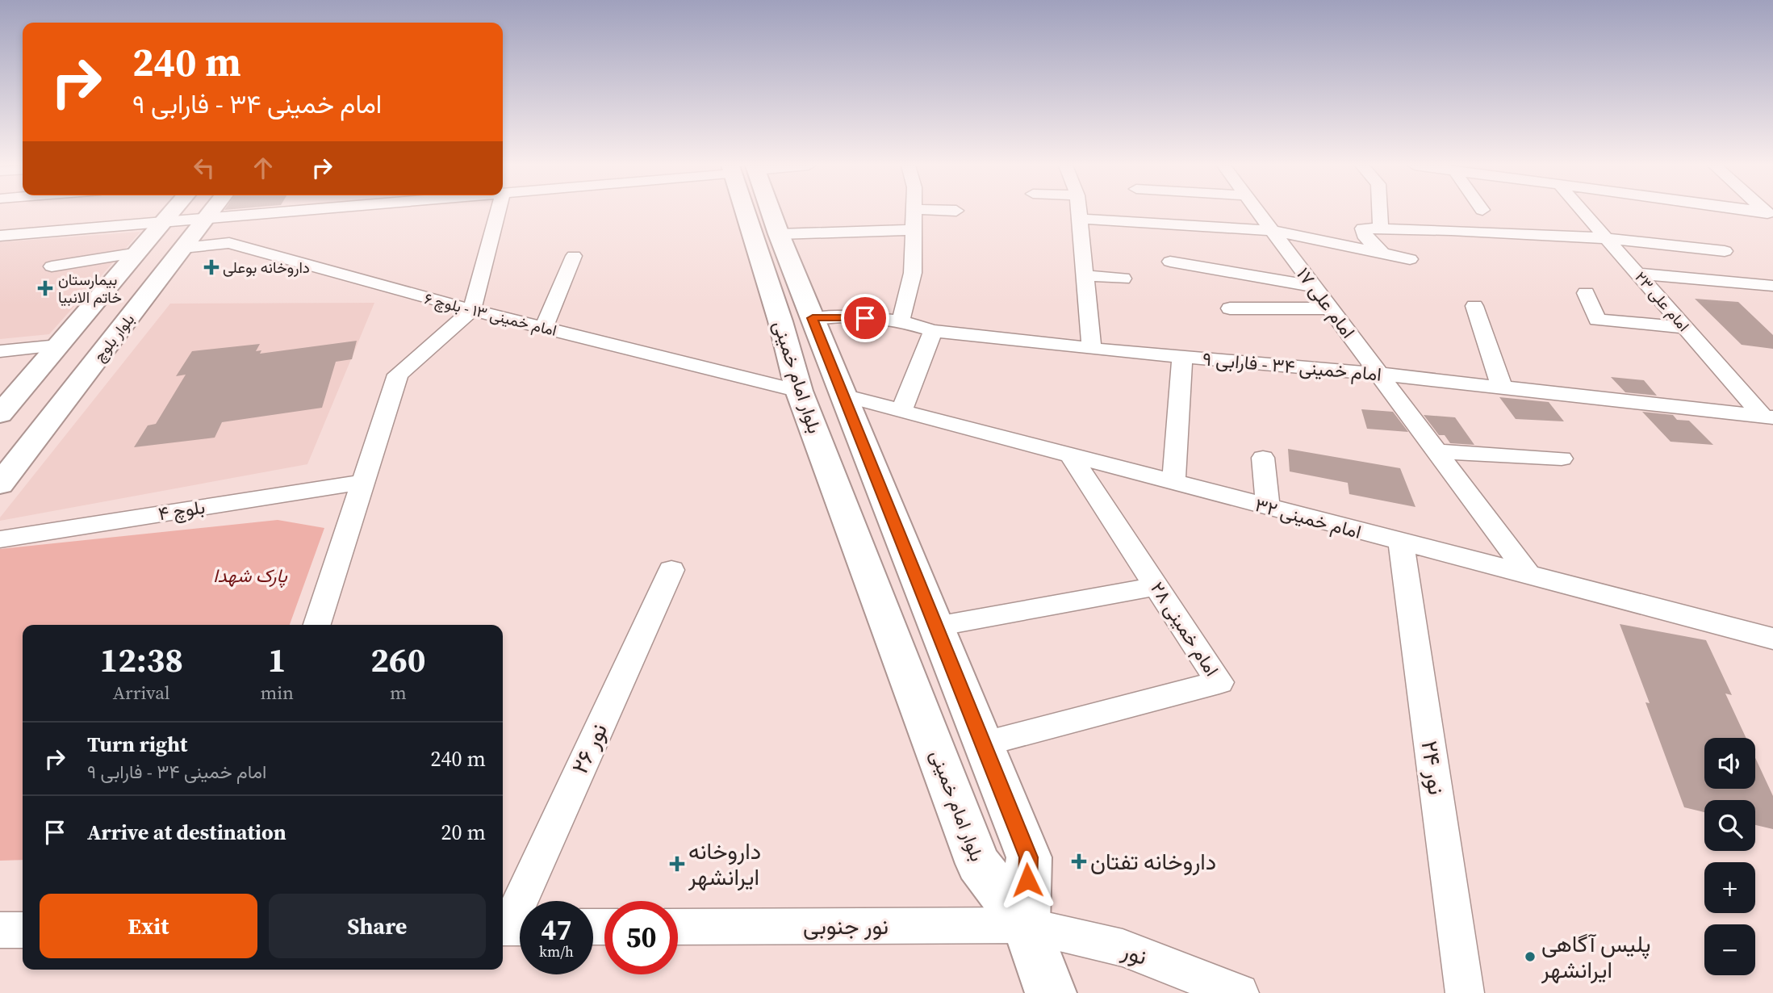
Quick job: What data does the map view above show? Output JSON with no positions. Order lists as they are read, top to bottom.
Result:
{
  "streets": {
    "main road": ["بلوار بلوچ", "بلوار امام خمینی"],
    "street": [
      "امام علی ۲۳",
      "امام علی ۱۷",
      "امام خمینی ۱۳ - بلوچ ۶",
      "امام خمینی ۳۴ - فارابی ۹",
      "بلوچ ۴",
      "امام خمینی ۳۲",
      "امام خمینی ۲۸",
      "نور ۲۶",
      "نور ۲۴",
      "نور جنوبی",
      "نور"
    ]
  },
  "crossings": [
    ["امام علی ۲۳", "امام خمینی ۳۴ - فارابی ۹"],
    ["امام علی ۱۷", "امام خمینی ۳۴ - فارابی ۹"],
    ["امام علی ۱۷", "امام خمینی ۳۲"],
    ["امام خمینی ۱۳ - بلوچ ۶", "بلوار بلوچ"],
    ["امام خمینی ۱۳ - بلوچ ۶", "بلوار امام خمینی"],
    ["امام خمینی ۳۴ - فارابی ۹", "بلوار امام خمینی"],
    ["بلوار امام خمینی", "امام خمینی ۳۲"],
    ["بلوار امام خمینی", "امام خمینی ۲۸"],
    ["بلوار امام خمینی", "نور جنوبی"],
    ["بلوار امام خمینی", "نور"],
    ["امام خمینی ۳۲", "امام خمینی ۲۸"],
    ["امام خمینی ۳۲", "نور ۲۴"],
    ["نور جنوبی", "نور"]
  ],
  "parks": ["پارک شهدا"],
  "places": {
    "health": [
      "داروخانه بوعلی",
      "بیمارستان خاتم الانبیا",
      "داروخانه تفتان",
      "داروخانه ایرانشهر"
    ],
    "other": ["پلیس آگاهی ایرانشهر"]
  },
  "page": {
    "turn": ["240 m", "امام خمینی ۳۴ - فارابی ۹"],
    "eta": [
      "12:38",
      "Arrival",
      "1",
      "min",
      "260",
      "m"
    ],
    "list": [
      {
        "name": "Turn right",
        "note": "امام خمینی ۳۴ - فارابی ۹",
        "value": "240 m"
      },
      {
        "name": "Arrive at destination",
        "value": "20 m"
      }
    ],
    "map_buttons": ["+", "−"],
    "buttons": ["Exit", "Share"],
    "speed": "47 km/h",
    "limit": "50"
  }
}
